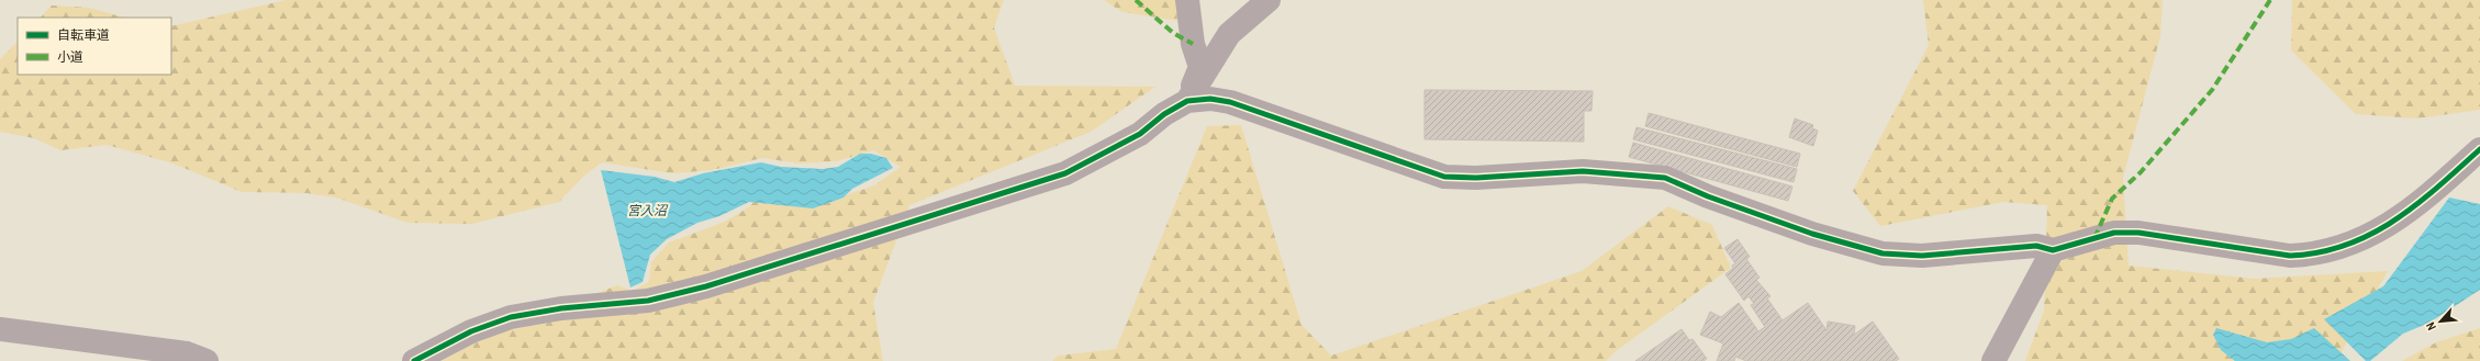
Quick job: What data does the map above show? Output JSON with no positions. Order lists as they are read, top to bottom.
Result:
{
  "water": ["宮入沼"],
  "legend": ["自転車道", "小道"],
  "north": "bottom left"
}
